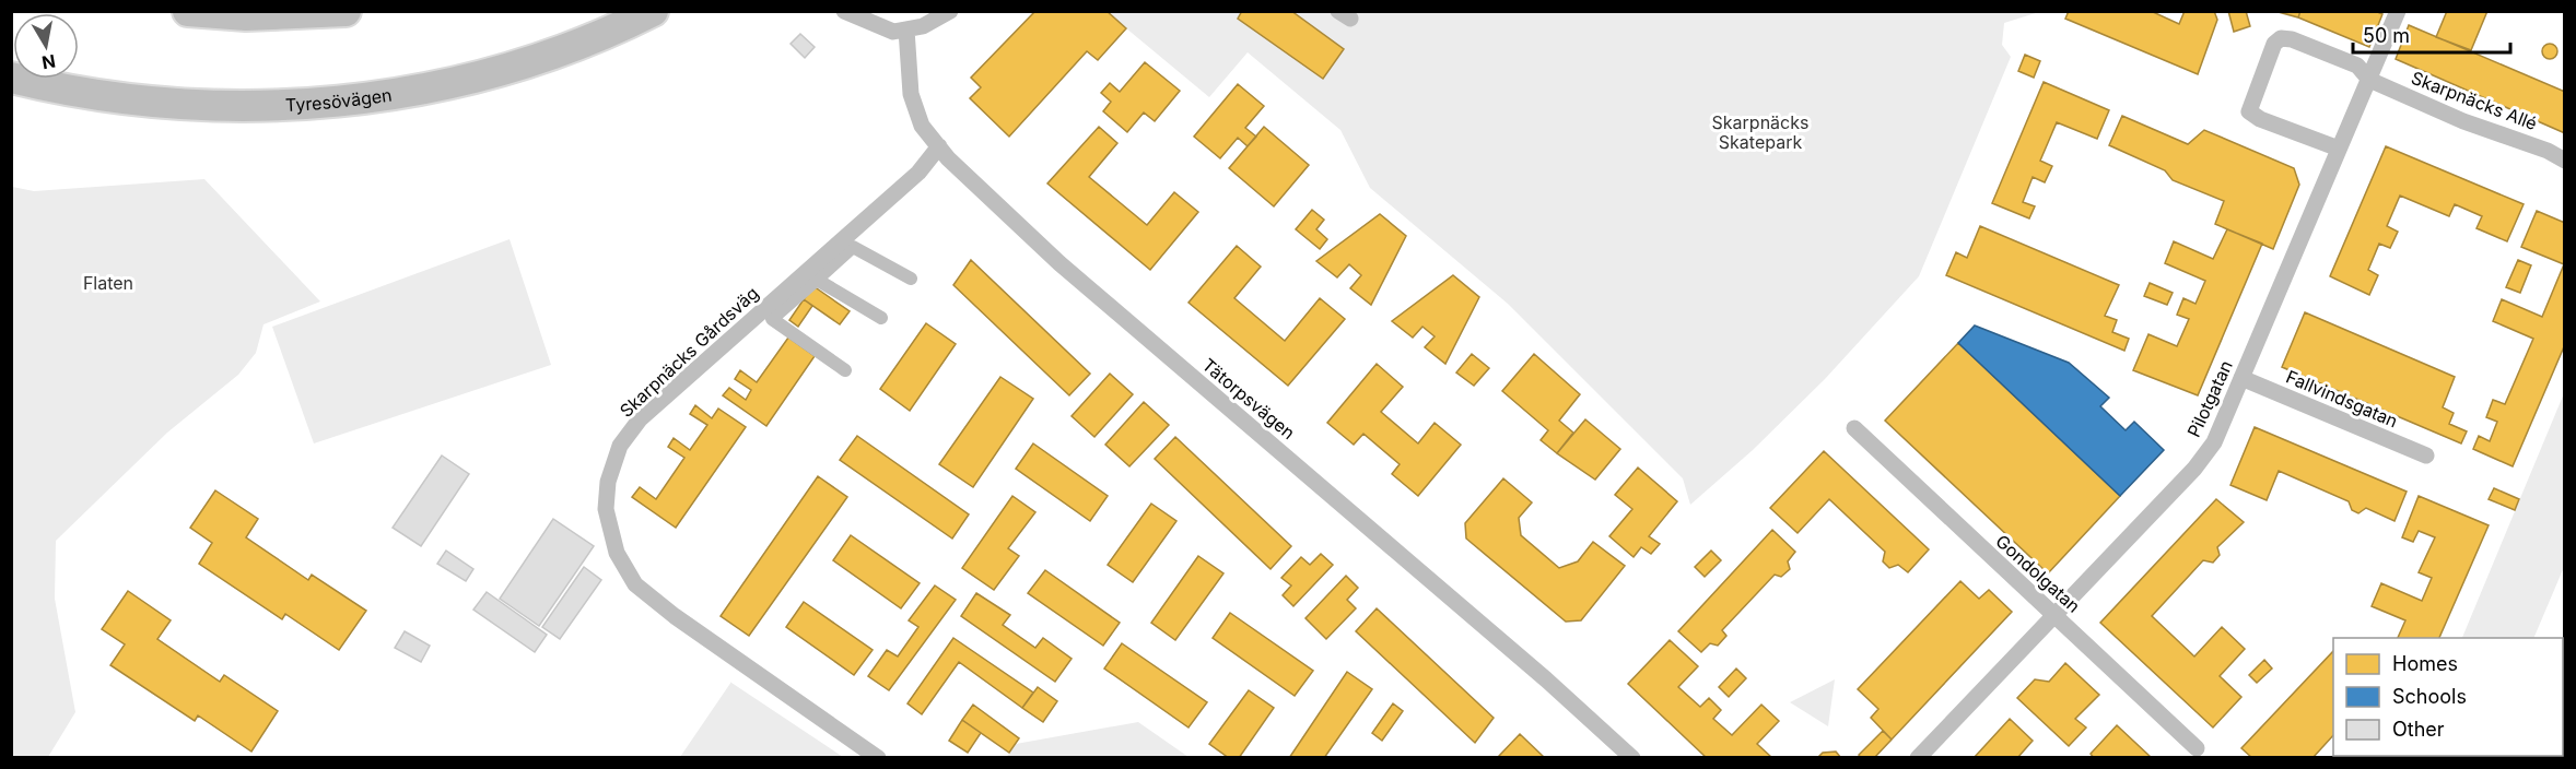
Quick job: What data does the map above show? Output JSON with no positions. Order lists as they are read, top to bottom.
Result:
{
  "streets": {
    "highway": ["Tyresövägen"],
    "street": [
      "Skarpnäcks Allé",
      "Skarpnäcks Gårdsväg",
      "Tätorpsvägen",
      "Pilotgatan",
      "Fallvindsgatan",
      "Gondolgatan"
    ]
  },
  "crossings": [
    ["Skarpnäcks Allé", "Pilotgatan"],
    ["Skarpnäcks Gårdsväg", "Tätorpsvägen"],
    ["Pilotgatan", "Fallvindsgatan"],
    ["Pilotgatan", "Gondolgatan"]
  ],
  "parks": ["Skarpnäcks Skatepark", "Flaten"],
  "legend": ["Homes", "Schools", "Other"],
  "scale_bar": "50 m",
  "north": "bottom"
}
